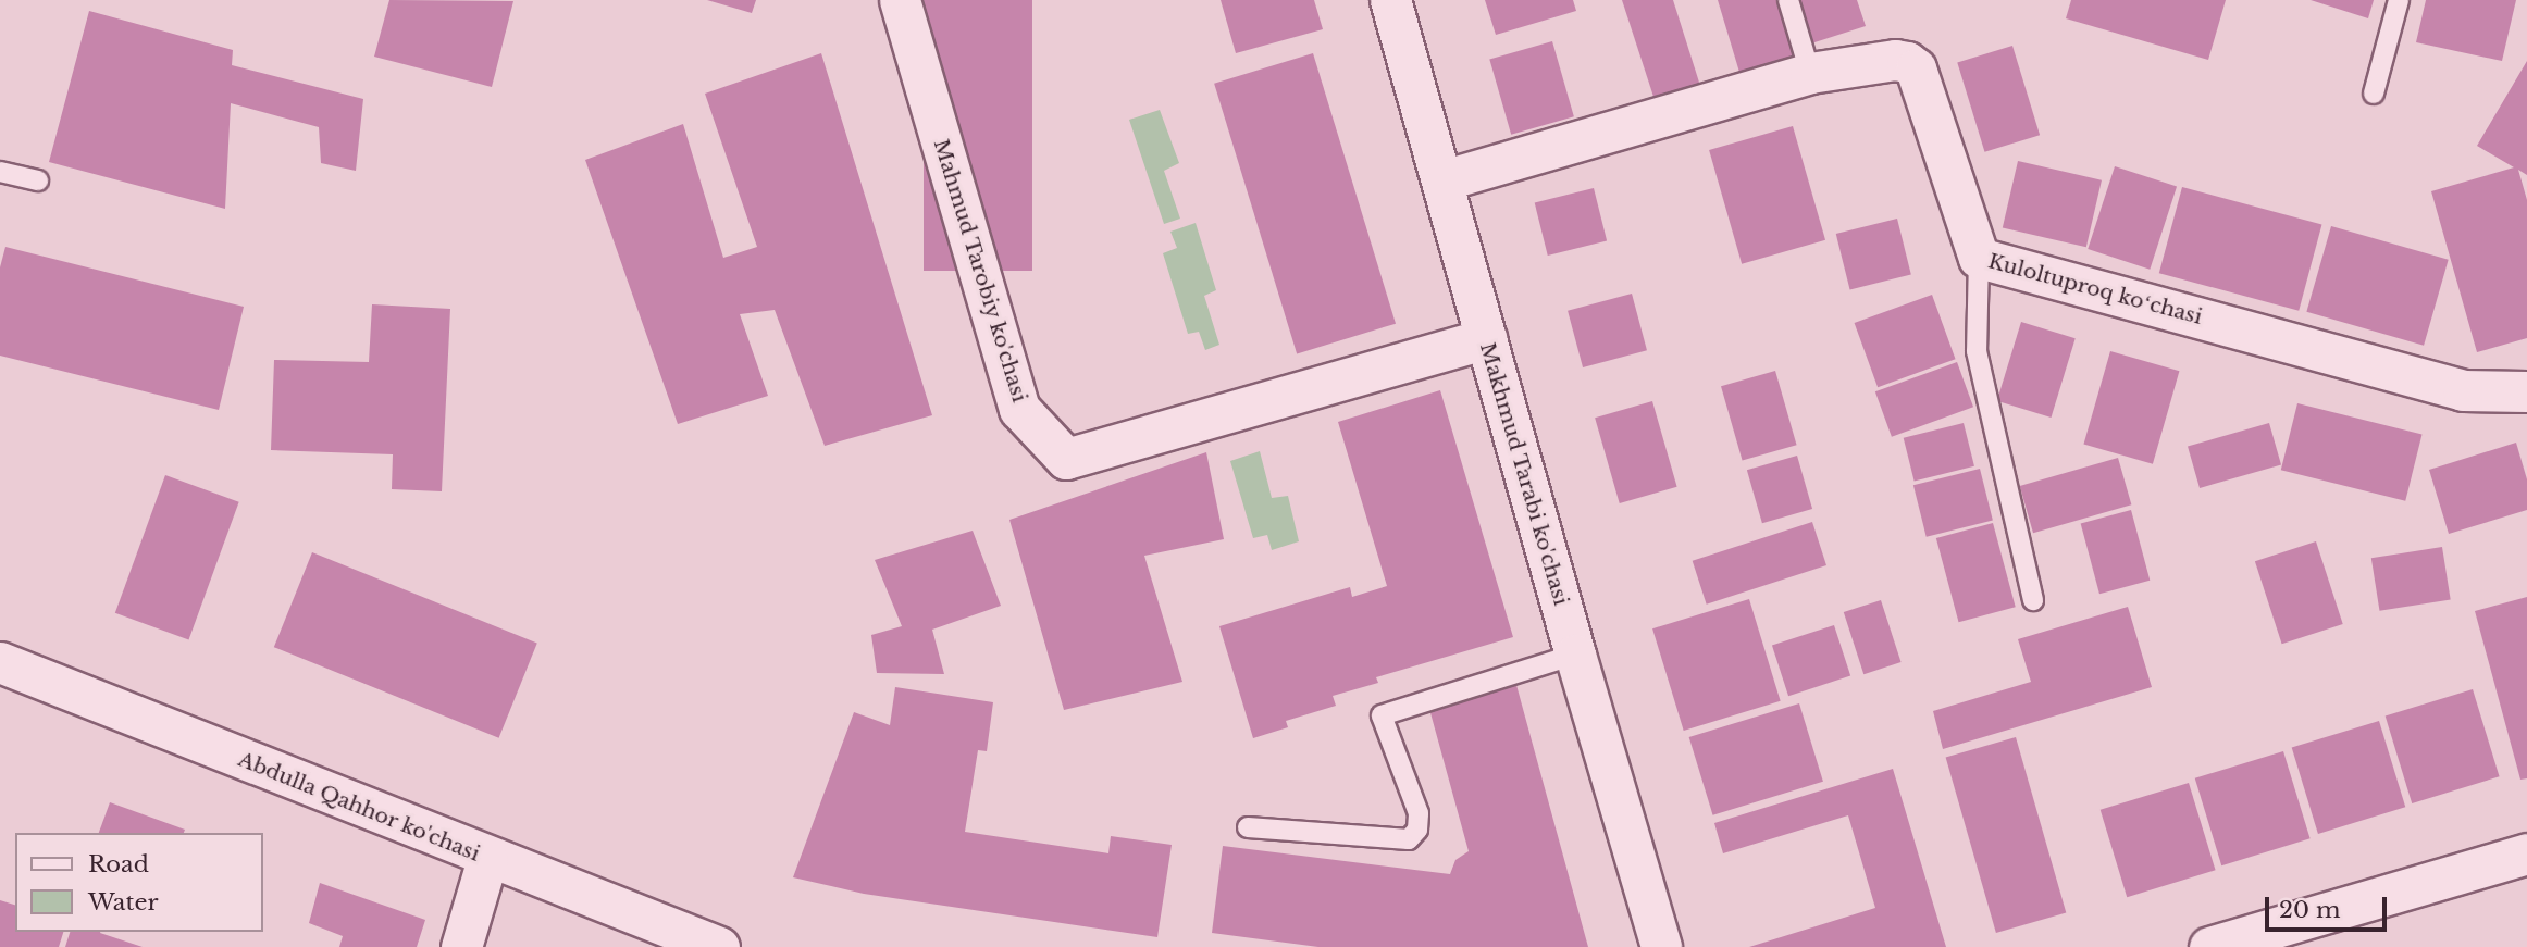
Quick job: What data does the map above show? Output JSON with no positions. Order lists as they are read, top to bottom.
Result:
{
  "streets": {
    "street": [
      "Mahmud Tarobiy ko'chasi",
      "Kuloltuproq koʻchasi",
      "Makhmud Tarabi ko'chasi",
      "Abdulla Qahhor ko'chasi"
    ]
  },
  "crossings": [
    ["Mahmud Tarobiy ko'chasi", "Makhmud Tarabi ko'chasi"],
    ["Kuloltuproq koʻchasi", "Makhmud Tarabi ko'chasi"]
  ],
  "legend": ["Road", "Water"],
  "scale_bar": "20 m"
}
